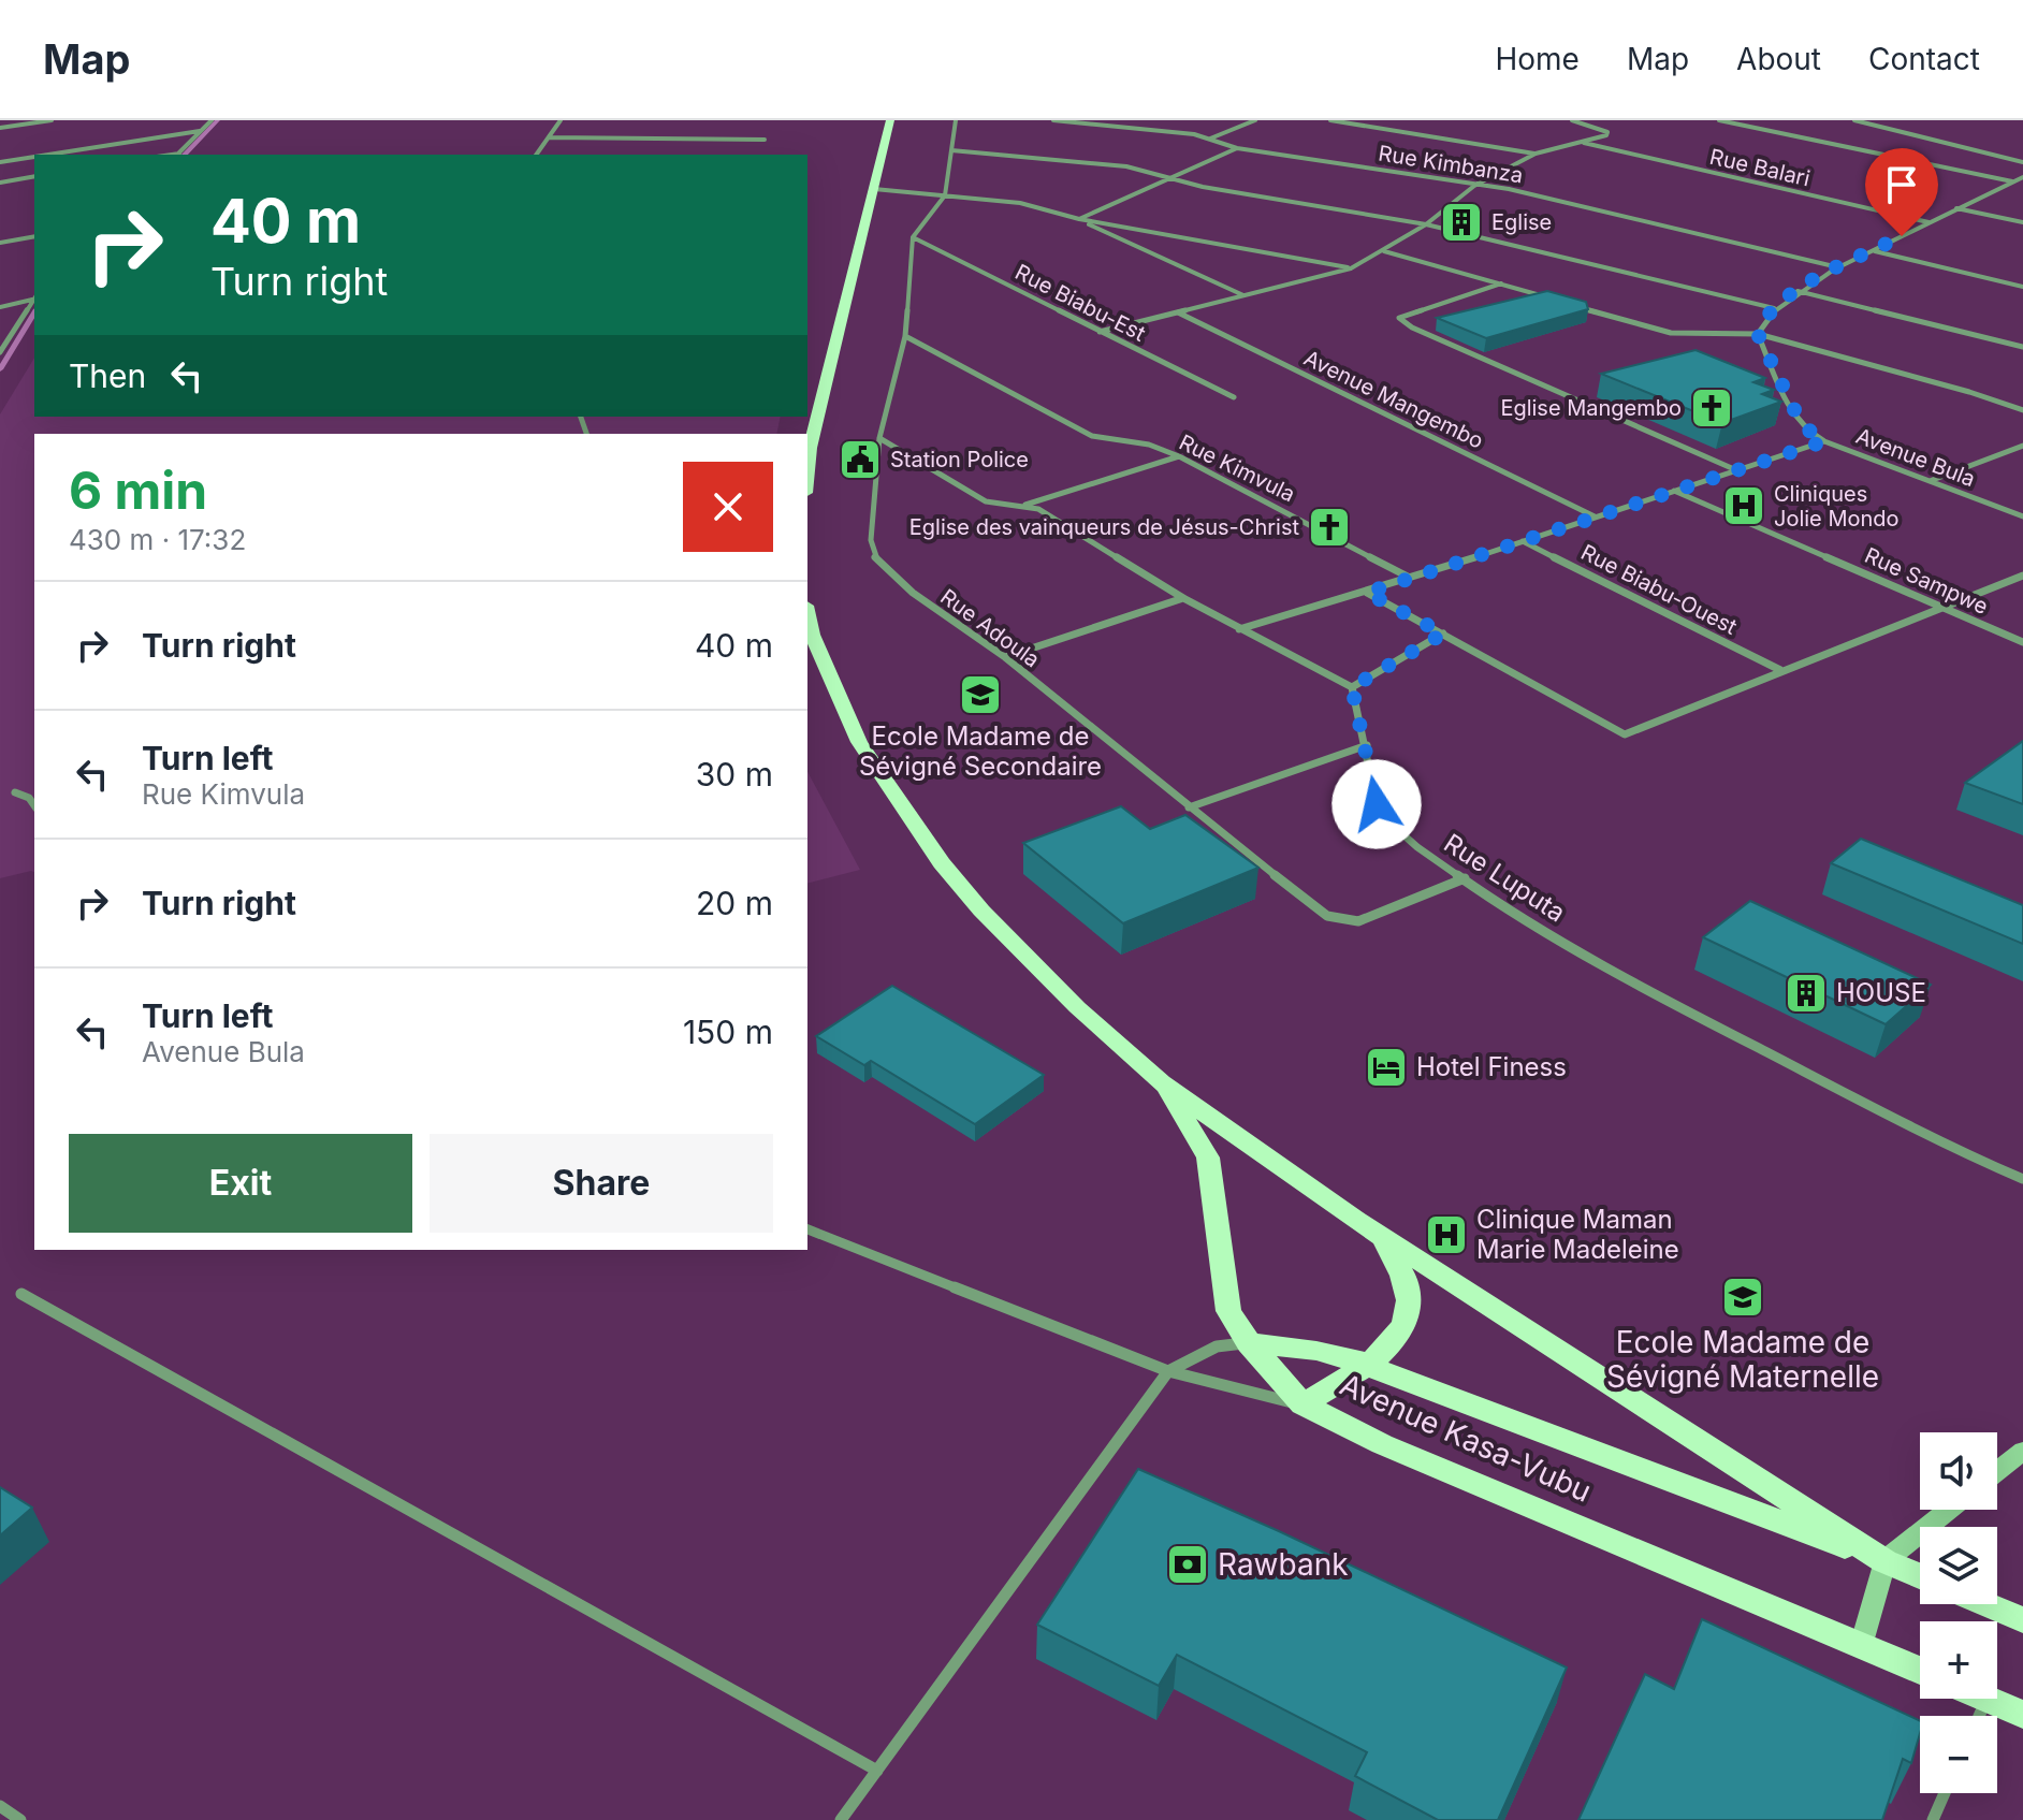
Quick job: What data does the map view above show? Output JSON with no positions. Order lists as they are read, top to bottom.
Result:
{
  "streets": {
    "main road": ["Avenue Kasa-Vubu"],
    "street": [
      "Rue Kimbanza",
      "Rue Balari",
      "Rue Biabu-Est",
      "Avenue Mangembo",
      "Avenue Bula",
      "Rue Kimvula",
      "Rue Sampwe",
      "Rue Biabu-Ouest",
      "Rue Adoula",
      "Rue Luputa"
    ]
  },
  "crossings": [
    ["Rue Biabu-Est", "Rue Adoula"],
    ["Rue Kimvula", "Rue Adoula"],
    ["Rue Adoula", "Rue Luputa"]
  ],
  "places": {
    "building": ["Eglise", "HOUSE"],
    "church": ["Eglise Mangembo", "Eglise des vainqueurs de Jésus-Christ"],
    "public building": ["Station Police"],
    "hospital": ["Cliniques Jolie Mondo", "Clinique Maman Marie Madeleine"],
    "school or university": ["Ecole Madame de Sévigné Secondaire", "Ecole Madame de Sévigné Maternelle"],
    "hotel": ["Hotel Finess"],
    "bank": ["Rawbank"]
  },
  "page": {
    "header": "Map",
    "nav": [
      "Home",
      "Map",
      "About",
      "Contact"
    ],
    "turn": ["40 m", "Turn right"],
    "then": "Then",
    "heading": ["6 min", "430 m · 17:32"],
    "list": [
      {
        "name": "Turn right",
        "value": "40 m"
      },
      {
        "name": "Turn left",
        "note": "Rue Kimvula",
        "value": "30 m"
      },
      {
        "name": "Turn right",
        "value": "20 m"
      },
      {
        "name": "Turn left",
        "note": "Avenue Bula",
        "value": "150 m"
      }
    ],
    "buttons": ["Exit", "Share"],
    "map_buttons": ["+", "−"]
  }
}
